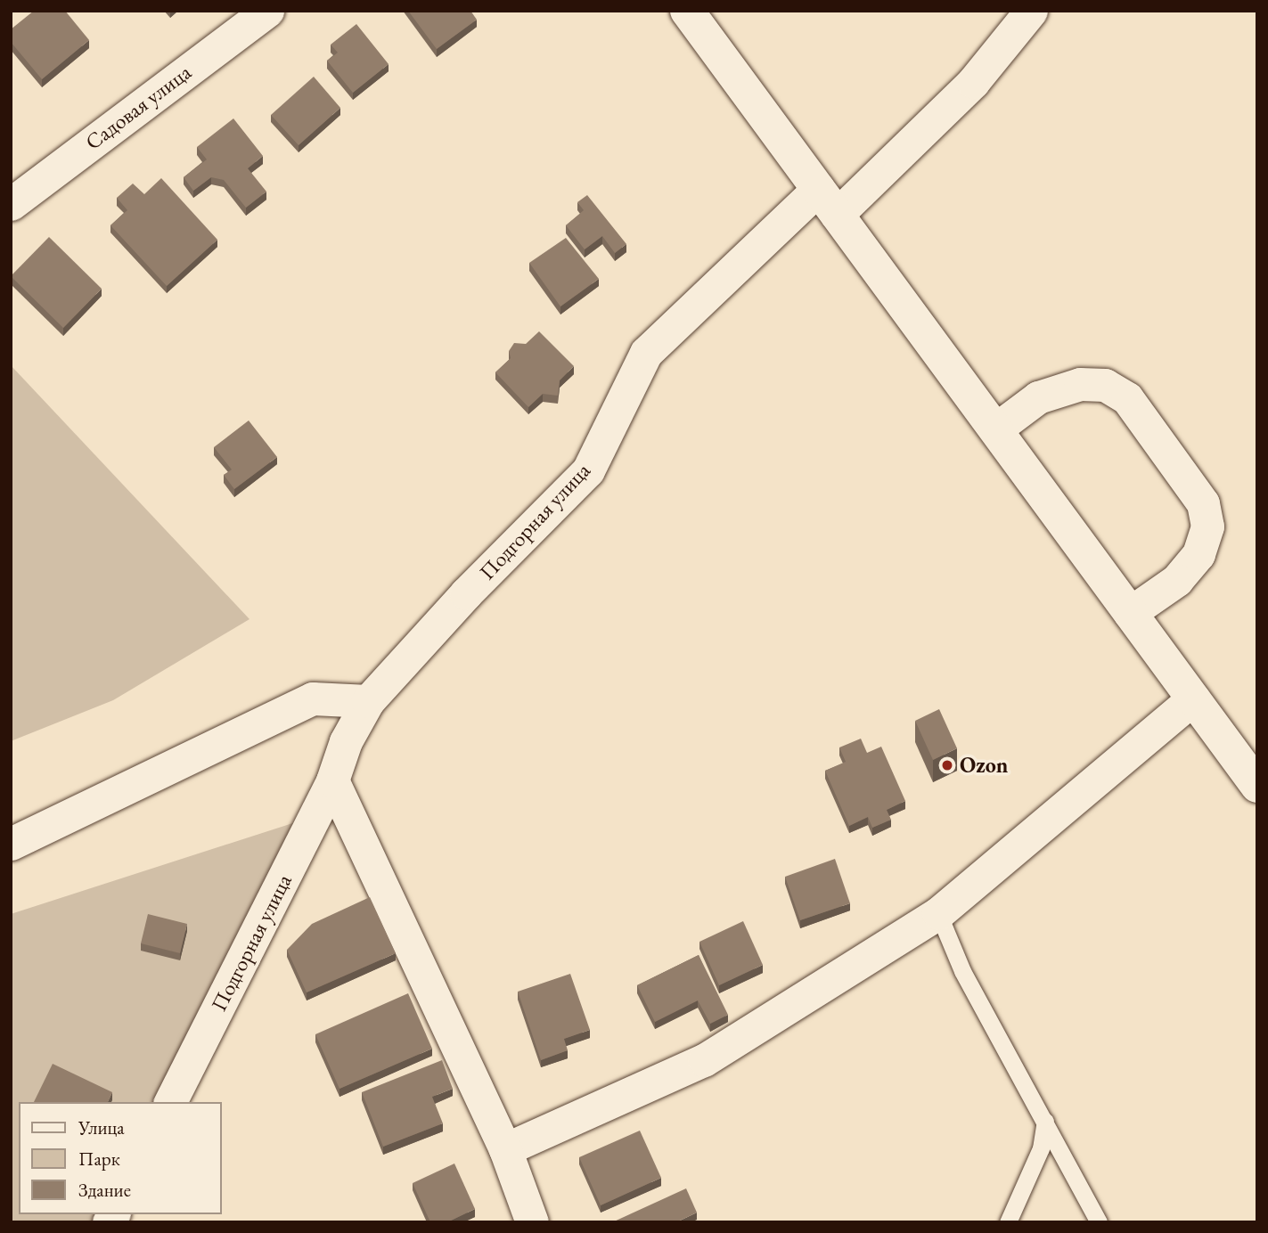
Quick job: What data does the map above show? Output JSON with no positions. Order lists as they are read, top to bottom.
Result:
{
  "streets": {
    "street": ["Садовая улица", "Подгорная улица"]
  },
  "places": ["Ozon"],
  "legend": ["Улица", "Парк", "Здание"]
}
